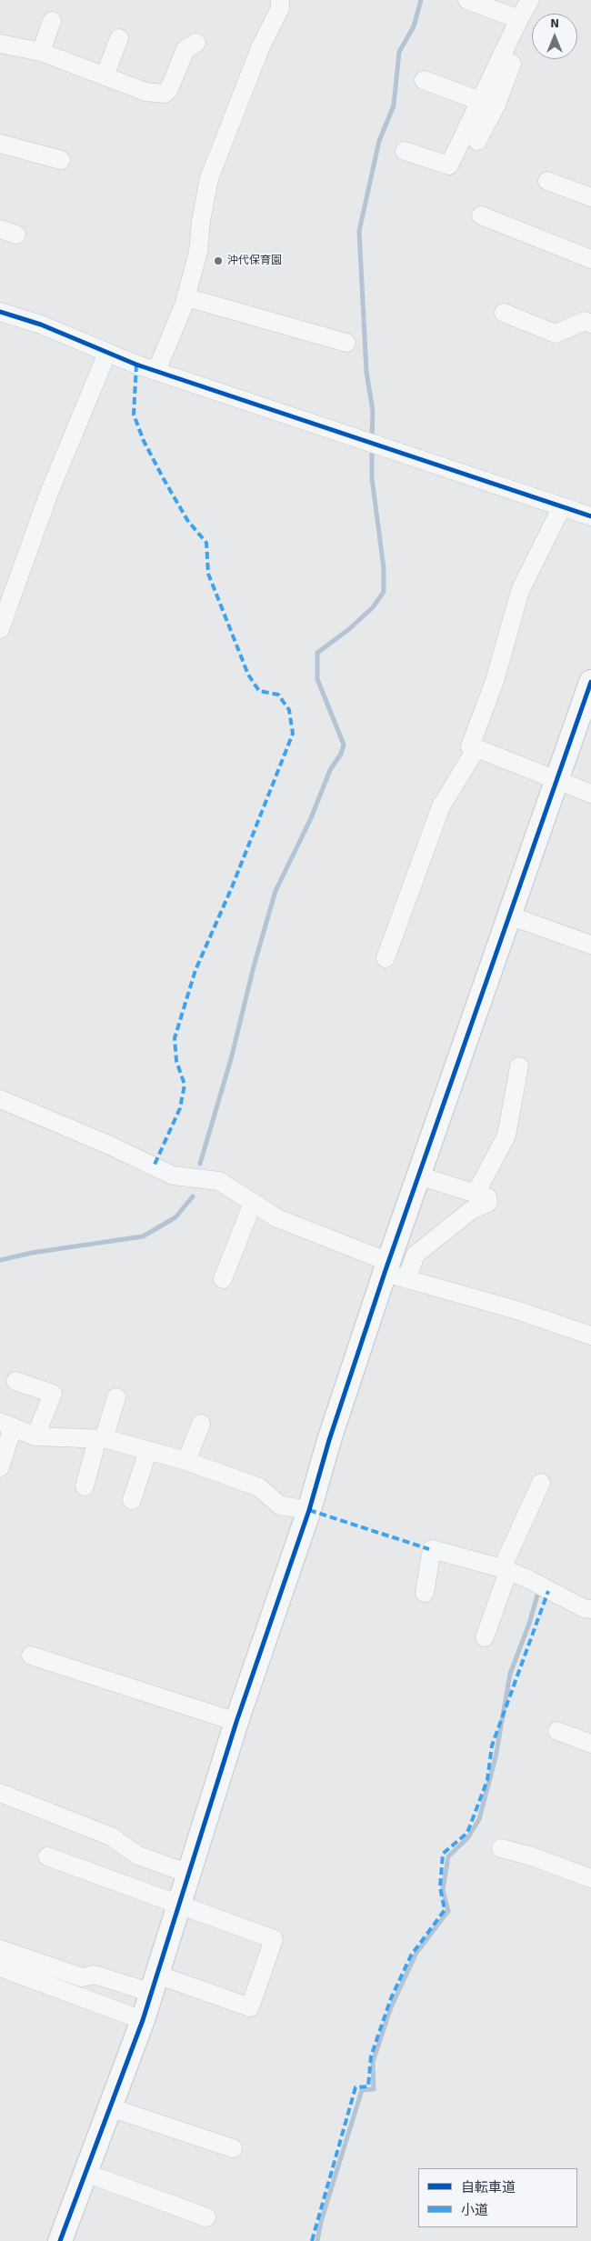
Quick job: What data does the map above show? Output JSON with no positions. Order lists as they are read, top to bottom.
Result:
{
  "places": ["沖代保育園"],
  "legend": ["自転車道", "小道"],
  "north": "top"
}
